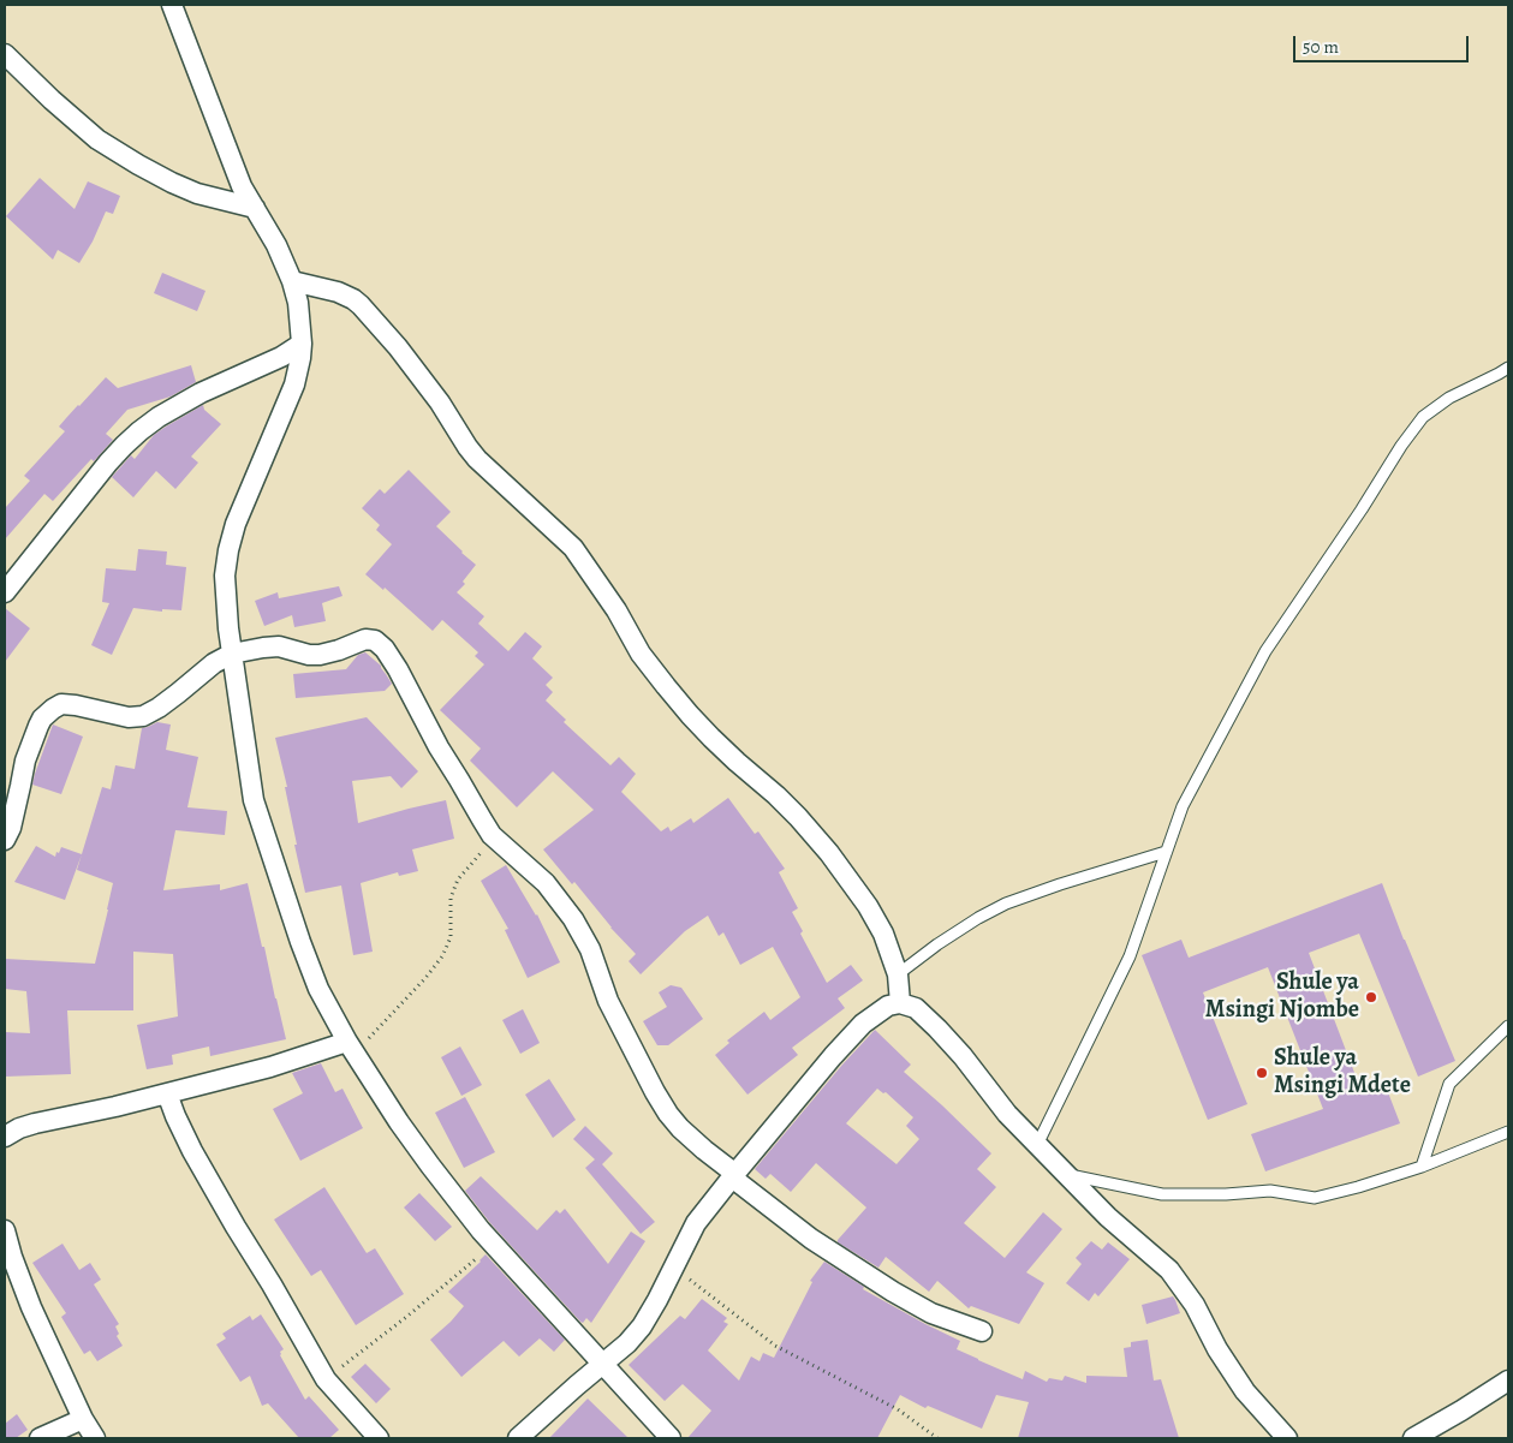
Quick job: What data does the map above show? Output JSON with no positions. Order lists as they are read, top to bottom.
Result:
{
  "places": ["Shule ya Msingi Njombe", "Shule ya Msingi Mdete"],
  "scale_bar": "50 m"
}
